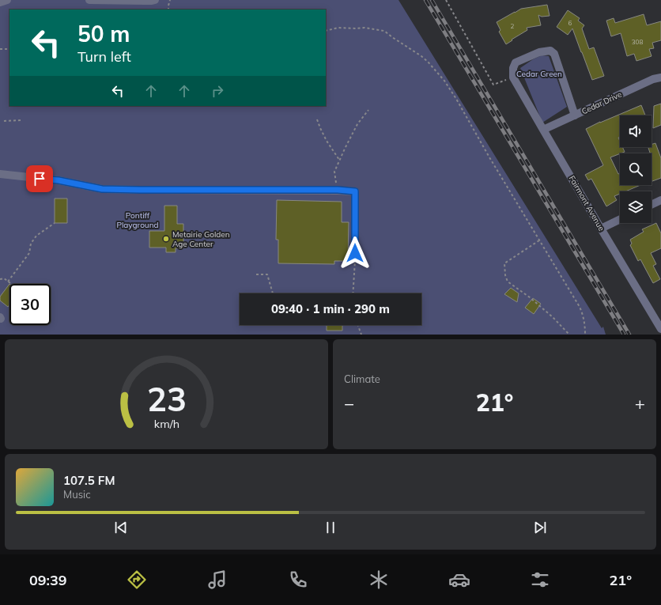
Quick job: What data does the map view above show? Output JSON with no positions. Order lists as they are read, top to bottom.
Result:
{
  "streets": {
    "street": ["Cedar Drive", "Fairmont Avenue"]
  },
  "crossings": [
    ["Cedar Drive", "Fairmont Avenue"]
  ],
  "parks": ["Cedar Green", "Pontiff Playground"],
  "places": ["Metairie Golden Age Center"],
  "house_numbers": ["6", "2", "308"],
  "page": {
    "turn": ["50 m", "Turn left"],
    "limit": "30",
    "trip": "09:40 · 1 min · 290 m",
    "tile": "Climate",
    "heat": ["−", "21°", "+"],
    "song": ["107.5 FM", "Music"],
    "tabs": ["09:39", "21°"],
    "gauge": ["23", "km/h"]
  }
}
